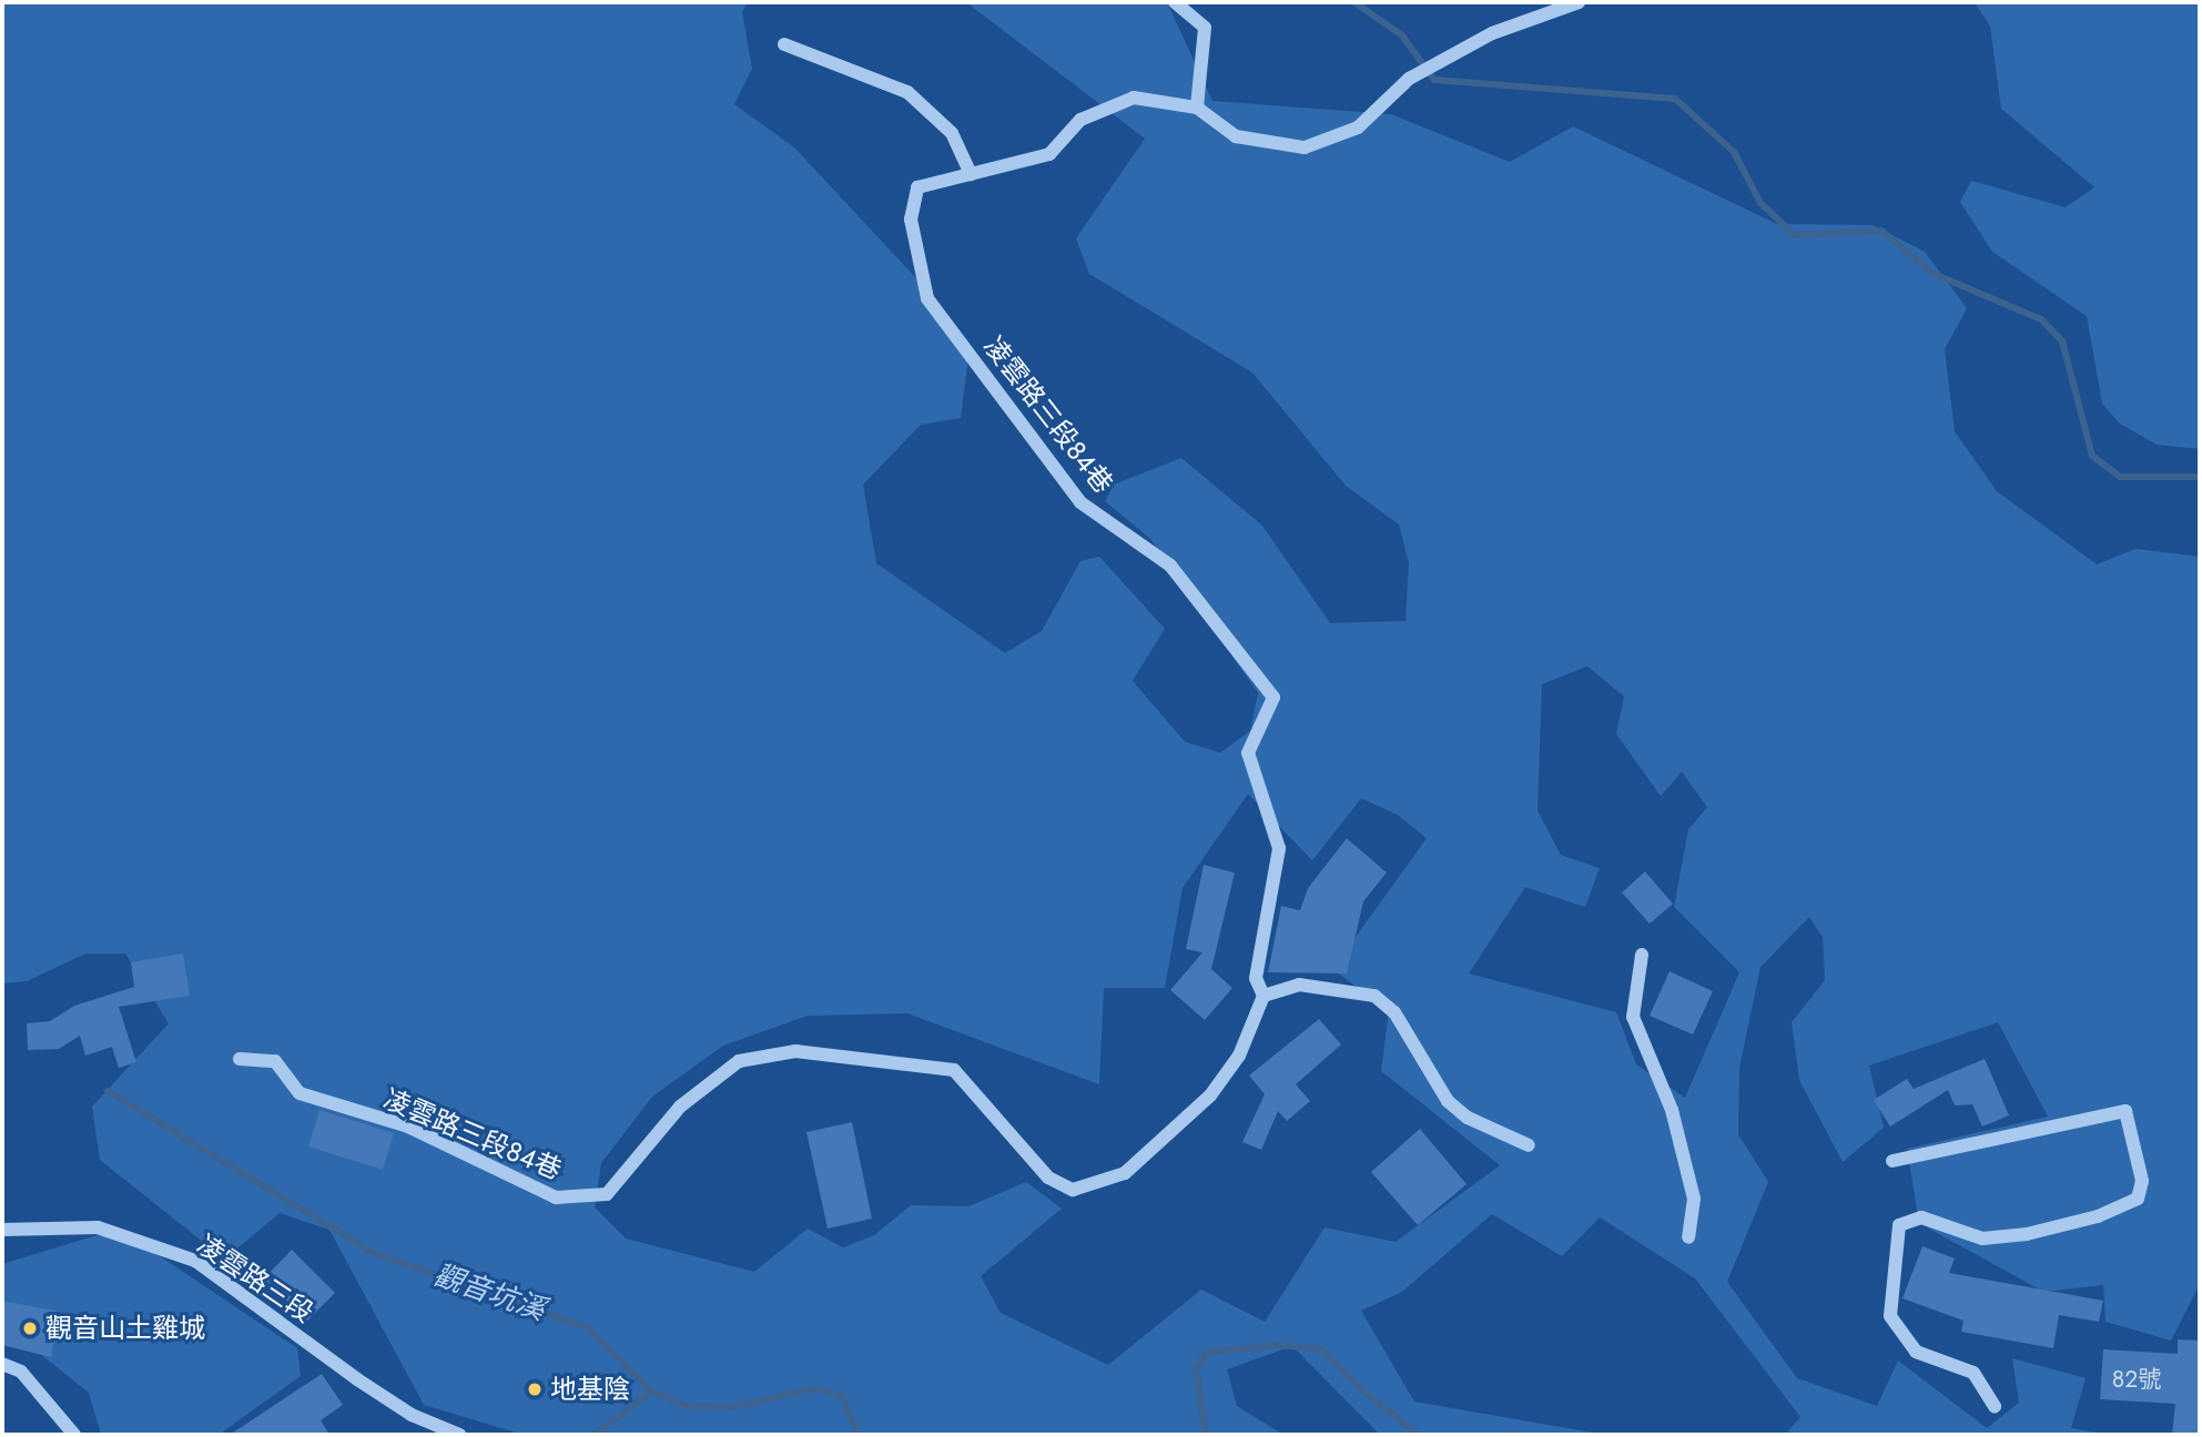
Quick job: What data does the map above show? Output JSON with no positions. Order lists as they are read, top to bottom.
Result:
{
  "streets": {
    "street": ["凌雲路三段84巷", "凌雲路三段"]
  },
  "water": ["觀音坑溪"],
  "places": ["觀音山土雞城", "地基陰"],
  "house_numbers": ["82號"]
}
